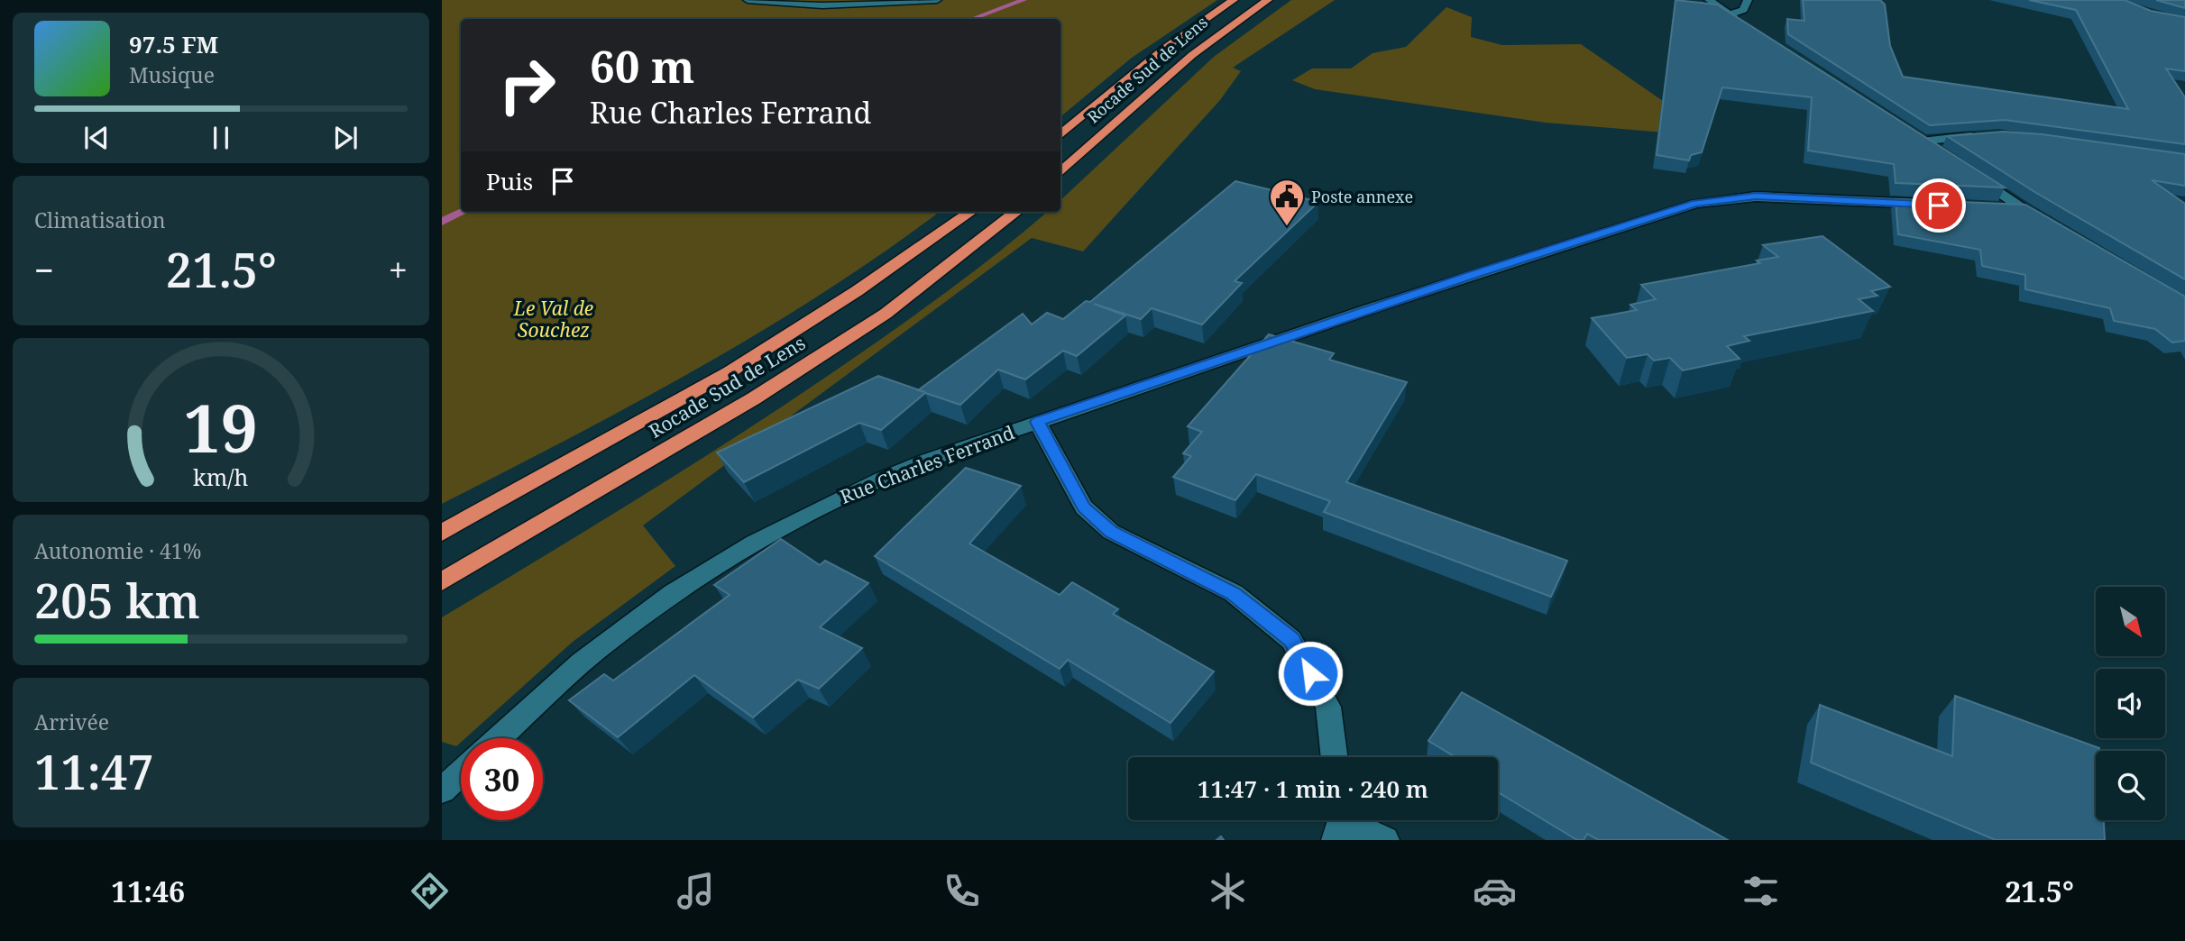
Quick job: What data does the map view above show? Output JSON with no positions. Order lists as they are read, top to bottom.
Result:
{
  "streets": {
    "highway": ["Rocade Sud de Lens"],
    "street": ["Rue Charles Ferrand"]
  },
  "parks": ["Le Val de Souchez"],
  "places": {
    "public building": ["Poste annexe"]
  },
  "north": "bottom right",
  "page": {
    "turn": ["60 m", "Rue Charles Ferrand"],
    "song": ["97.5 FM", "Musique"],
    "then": "Puis",
    "tile": [
      "Climatisation",
      ["Autonomie · 41%", "205 km"],
      ["Arrivée", "11:47"]
    ],
    "heat": ["−", "21.5°", "+"],
    "limit": "30",
    "trip": "11:47 · 1 min · 240 m",
    "tabs": ["11:46", "21.5°"],
    "gauge": ["19", "km/h"]
  }
}
